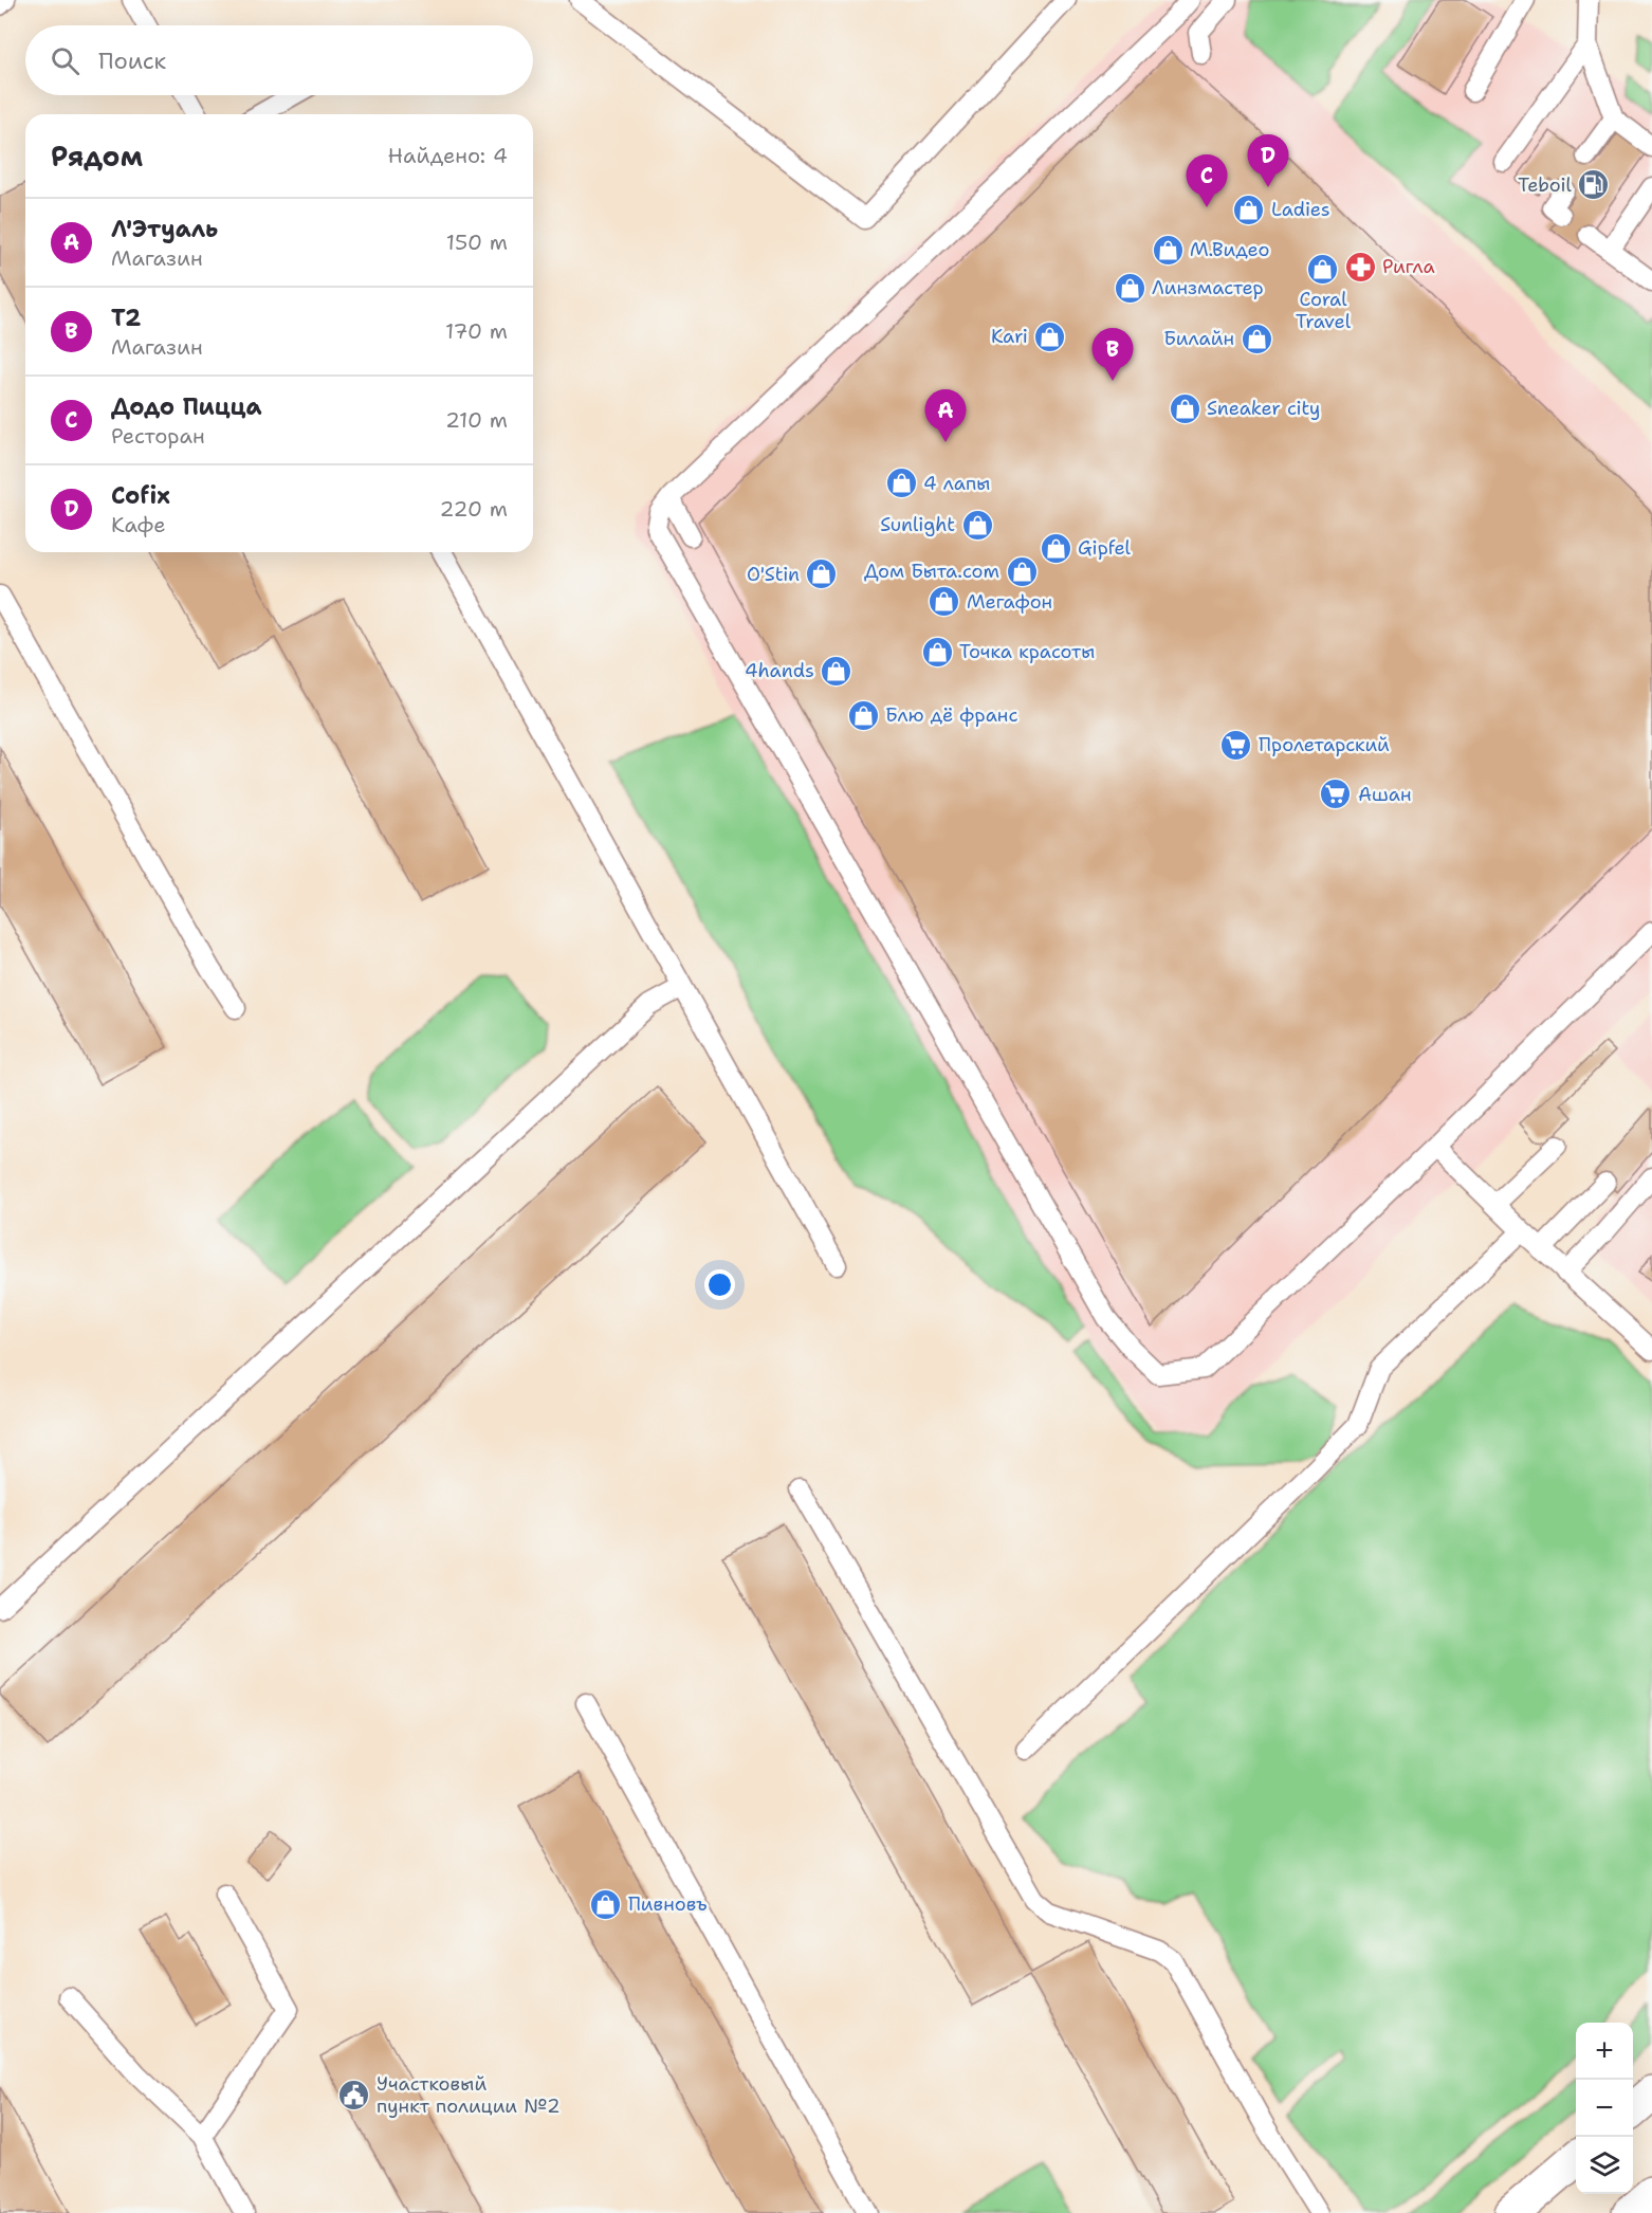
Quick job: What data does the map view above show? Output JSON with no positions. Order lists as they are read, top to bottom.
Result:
{
  "places": {
    "fuel station": ["Teboil"],
    "shop": [
      "Ladies",
      "М.Видео",
      "Coral Travel",
      "Линзмастер",
      "Kari",
      "Билайн",
      "Sneaker city",
      "4 лапы",
      "Sunlight",
      "Gipfel",
      "Дом Быта.com",
      "O'Stin",
      "Мегафон",
      "Точка красоты",
      "4hands",
      "Блю дё франс",
      "Пивновъ"
    ],
    "pharmacy": ["Ригла"],
    "supermarket": ["Пролетарский", "Ашан"],
    "public building": ["Участковый пункт полиции №2"]
  },
  "page": {
    "search": "Поиск",
    "heading": ["Рядом", "Найдено: 4"],
    "pins": [
      "D",
      "C",
      "B",
      "A"
    ],
    "list": [
      {
        "mark": "A",
        "name": "Л'Этуаль",
        "note": "Магазин",
        "value": "150 m"
      },
      {
        "mark": "B",
        "name": "T2",
        "note": "Магазин",
        "value": "170 m"
      },
      {
        "mark": "C",
        "name": "Додо Пицца",
        "note": "Ресторан",
        "value": "210 m"
      },
      {
        "mark": "D",
        "name": "Cofix",
        "note": "Кафе",
        "value": "220 m"
      }
    ],
    "map_buttons": ["+", "−"]
  }
}
